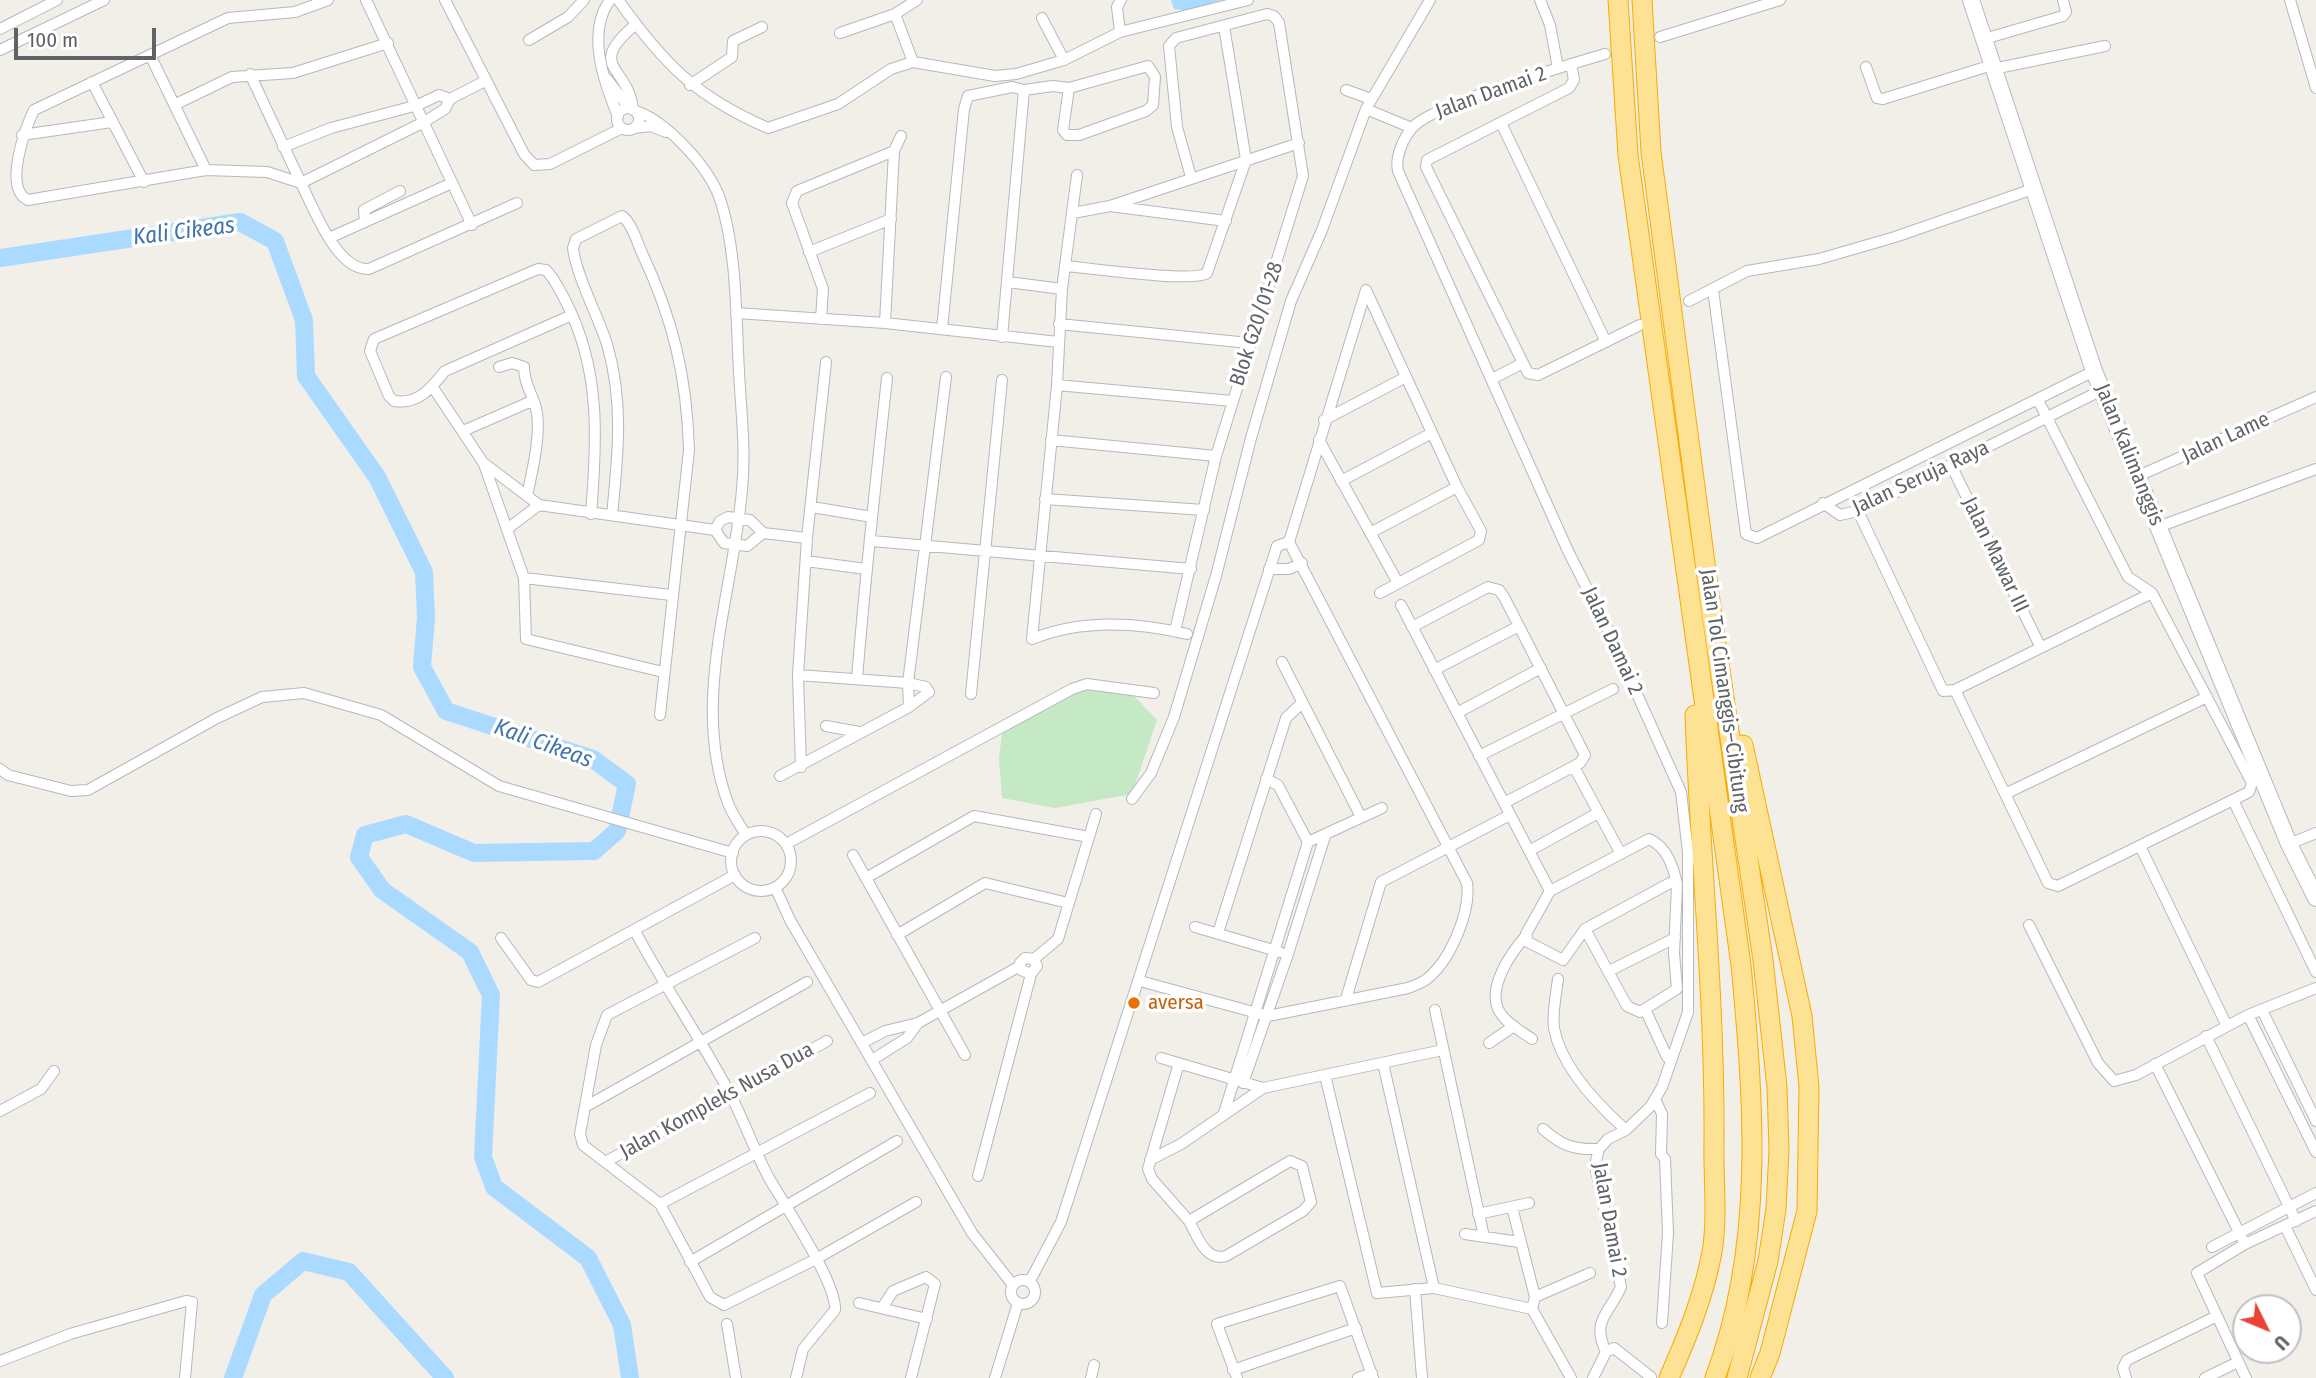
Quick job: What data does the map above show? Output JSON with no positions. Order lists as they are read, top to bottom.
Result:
{
  "streets": {
    "highway": ["Jalan Tol Cimanggis–Cibitung"],
    "main road": ["Jalan Kalimanggis"],
    "street": [
      "Jalan Damai 2",
      "Blok G20/01-28",
      "Jalan Lame",
      "Jalan Seruja Raya",
      "Jalan Mawar III",
      "Jalan Kompleks Nusa Dua"
    ]
  },
  "crossings": [
    ["Jalan Lame", "Jalan Kalimanggis"],
    ["Jalan Kalimanggis", "Jalan Seruja Raya"],
    ["Jalan Seruja Raya", "Jalan Mawar III"]
  ],
  "water": ["Kali Cikeas"],
  "places": ["aversa"],
  "scale_bar": "100 m",
  "north": "bottom right"
}
